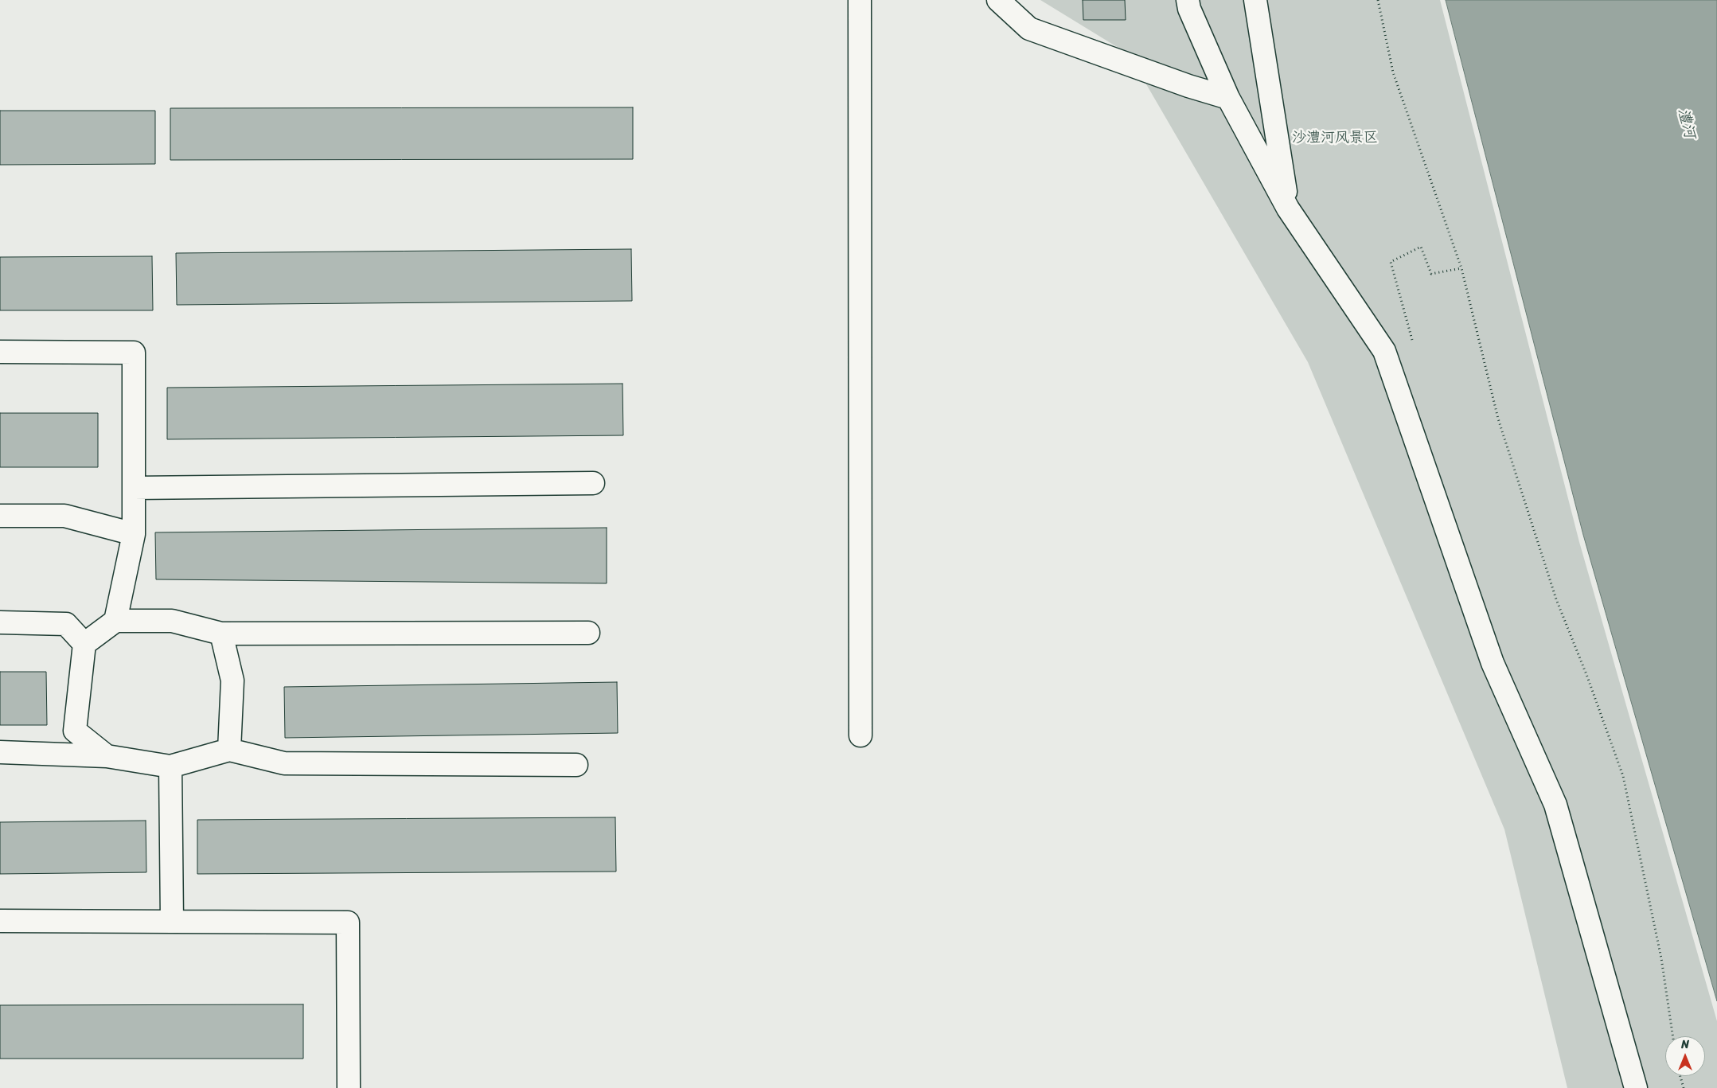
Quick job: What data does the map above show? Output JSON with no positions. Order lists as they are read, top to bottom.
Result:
{
  "water": ["澧河"],
  "parks": ["沙澧河风景区"],
  "north": "top"
}
